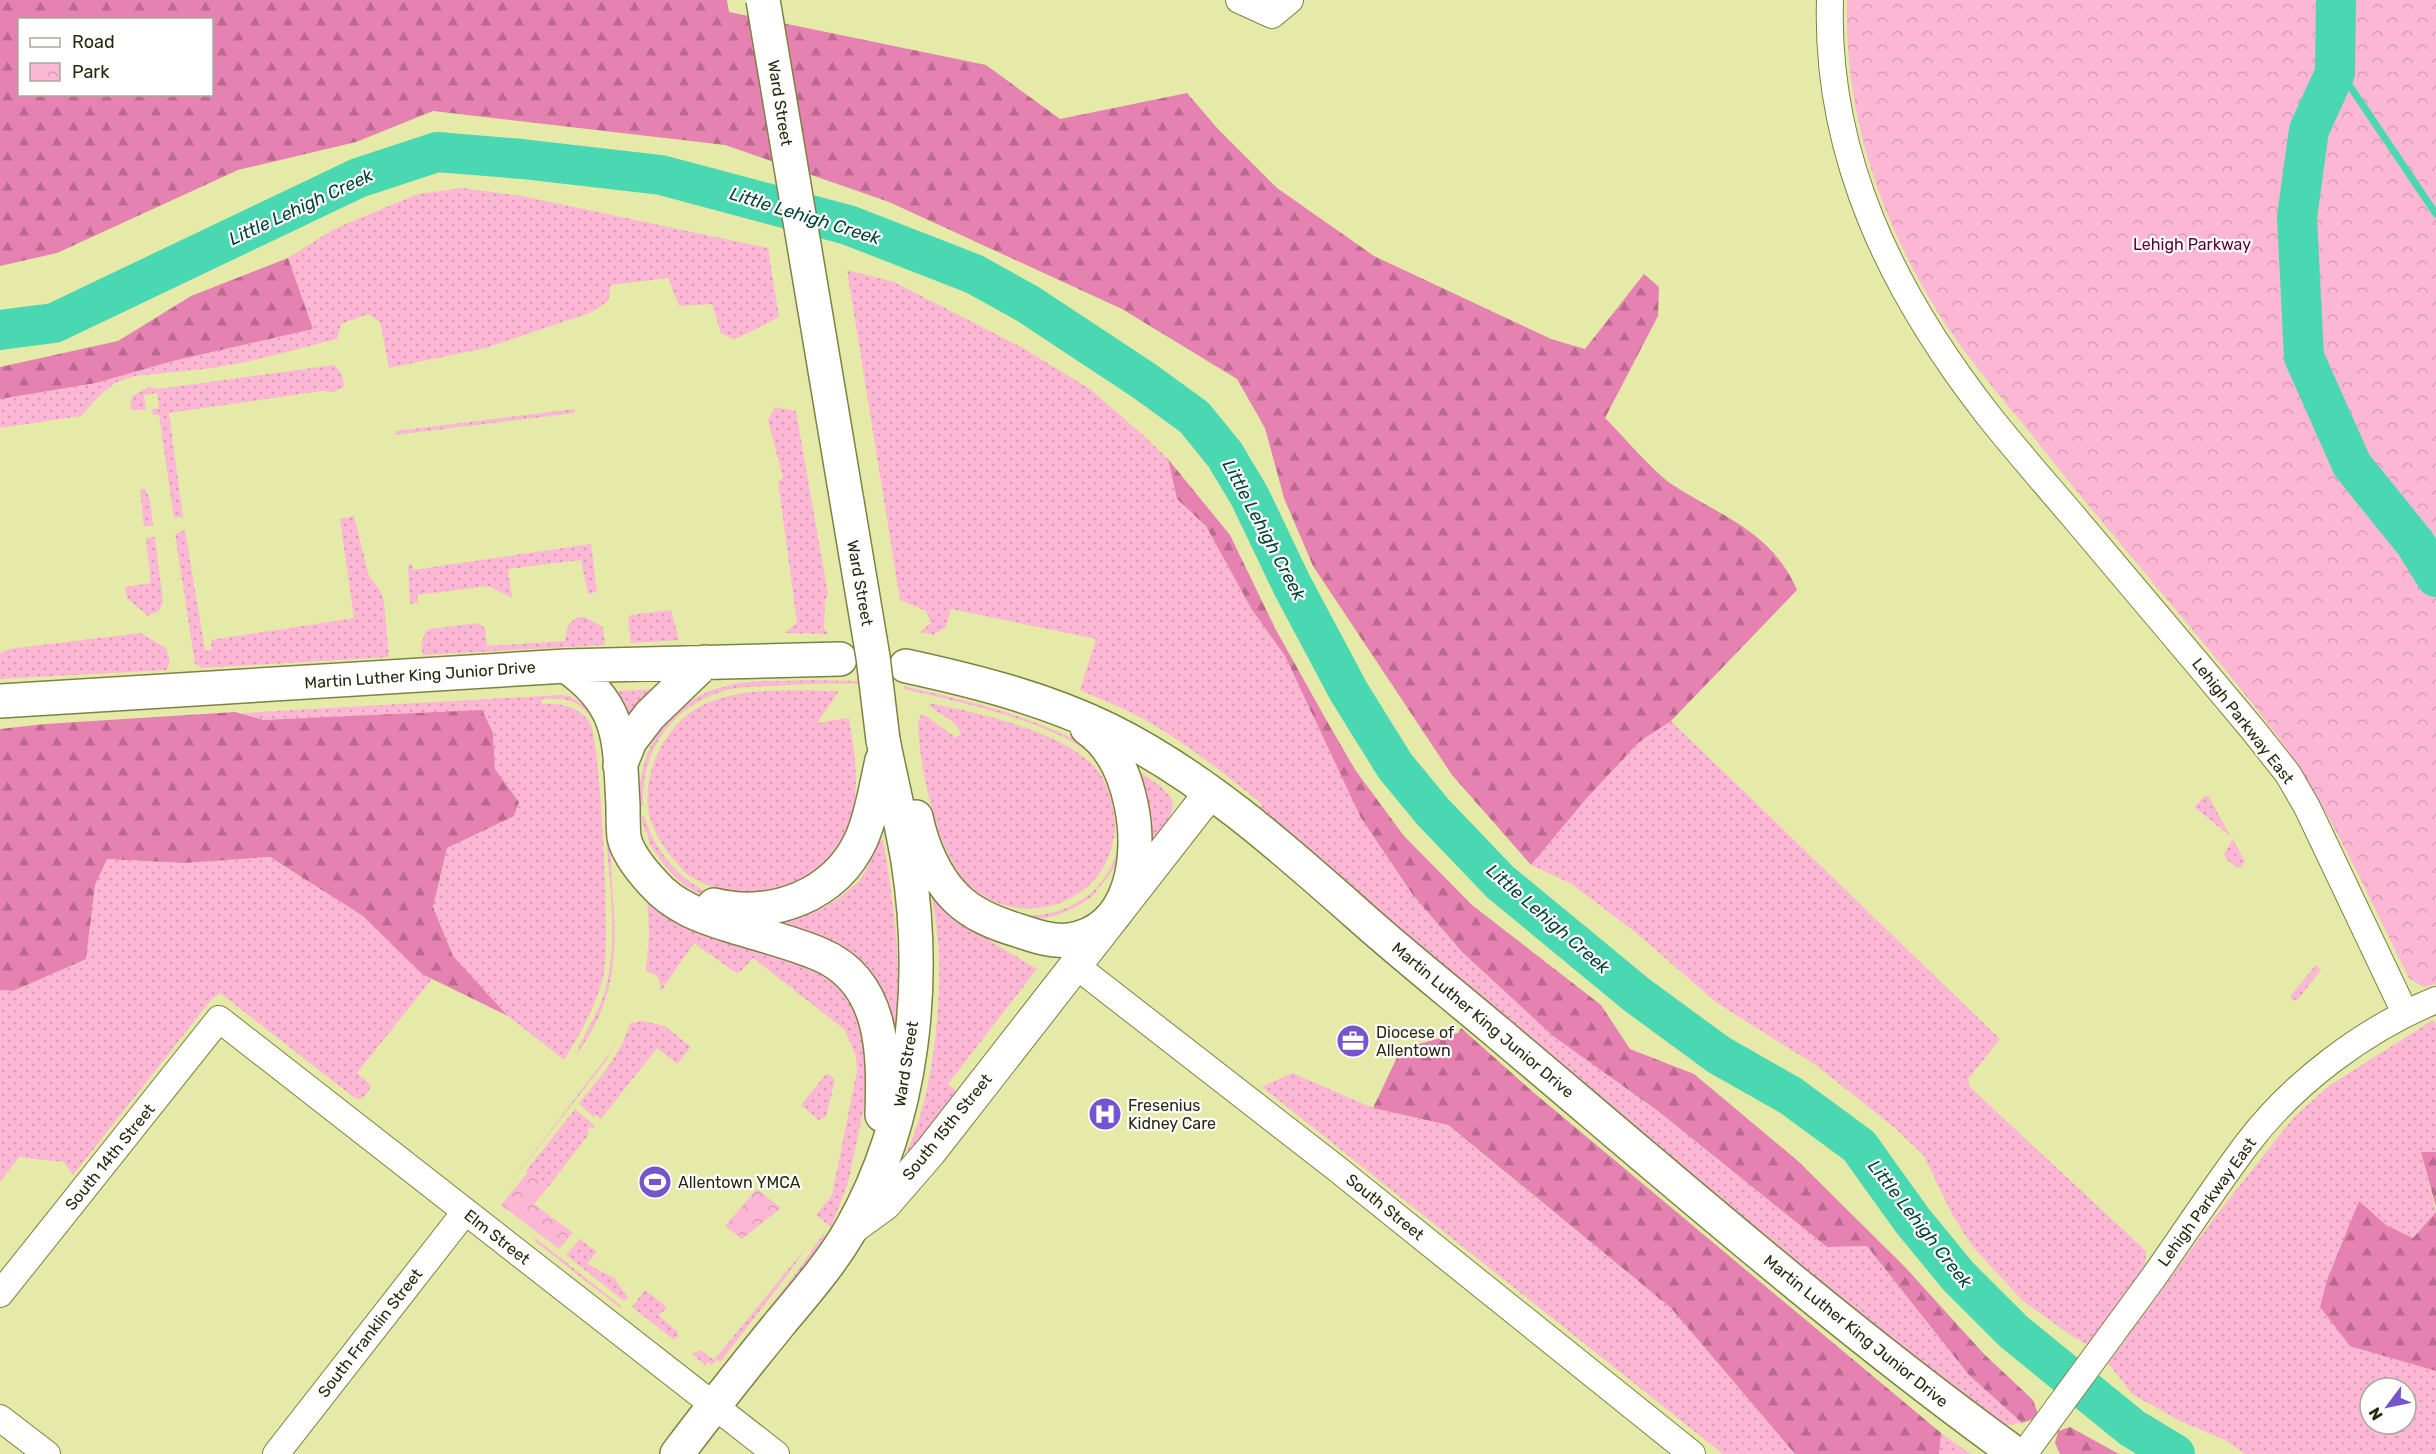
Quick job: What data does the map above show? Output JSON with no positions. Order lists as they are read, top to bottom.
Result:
{
  "streets": {
    "main road": ["Ward Street", "Martin Luther King Junior Drive", "South 15th Street"],
    "street": [
      "Lehigh Parkway East",
      "South 14th Street",
      "South Street",
      "Elm Street",
      "South Franklin Street"
    ]
  },
  "crossings": [
    ["Ward Street", "South 15th Street"],
    ["Martin Luther King Junior Drive", "South 15th Street"],
    ["South 15th Street", "South Street"],
    ["South 15th Street", "Elm Street"],
    ["South 14th Street", "Elm Street"],
    ["Elm Street", "South Franklin Street"]
  ],
  "water": ["Little Lehigh Creek"],
  "parks": ["Lehigh Parkway"],
  "places": {
    "office": ["Diocese of Allentown"],
    "hospital": ["Fresenius Kidney Care"],
    "sports": ["Allentown YMCA"]
  },
  "legend": ["Road", "Park"],
  "north": "bottom left"
}
